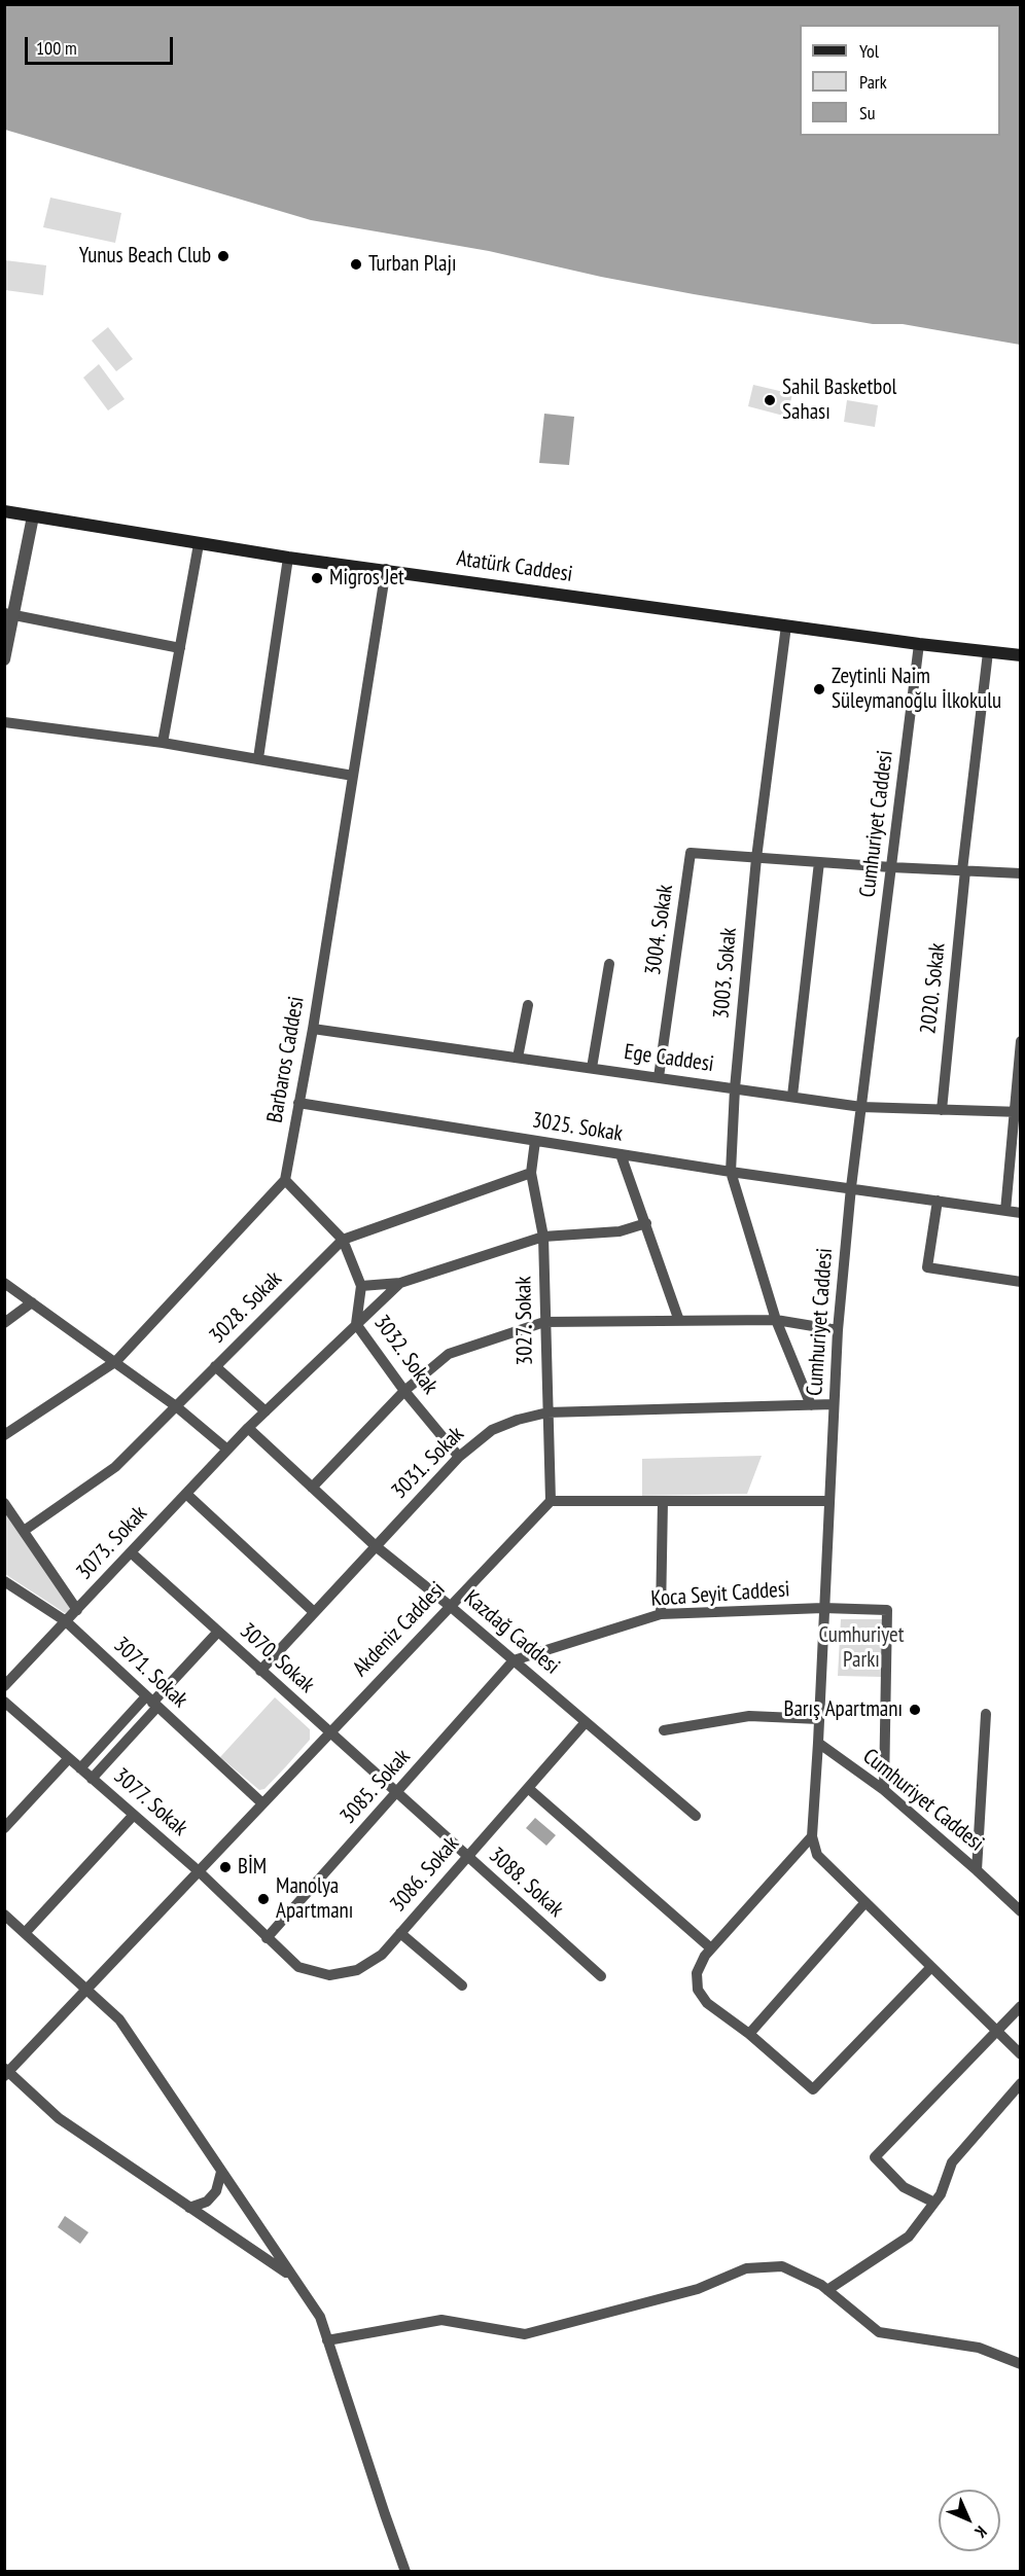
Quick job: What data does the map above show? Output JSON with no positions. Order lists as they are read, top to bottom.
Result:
{
  "streets": {
    "main road": ["Atatürk Caddesi"],
    "street": [
      "Cumhuriyet Caddesi",
      "3004. Sokak",
      "3003. Sokak",
      "2020. Sokak",
      "Ege Caddesi",
      "Barbaros Caddesi",
      "3025. Sokak",
      "3028. Sokak",
      "3027. Sokak",
      "3032. Sokak",
      "3031. Sokak",
      "3073. Sokak",
      "Koca Seyit Caddesi",
      "Akdeniz Caddesi",
      "Kazdağ Caddesi",
      "3070. Sokak",
      "3071. Sokak",
      "3085. Sokak",
      "3077. Sokak",
      "3086. Sokak",
      "3088. Sokak"
    ]
  },
  "crossings": [
    ["Atatürk Caddesi", "Cumhuriyet Caddesi"],
    ["Atatürk Caddesi", "3003. Sokak"],
    ["Atatürk Caddesi", "2020. Sokak"],
    ["Atatürk Caddesi", "Barbaros Caddesi"],
    ["Cumhuriyet Caddesi", "Ege Caddesi"],
    ["Cumhuriyet Caddesi", "3025. Sokak"],
    ["Cumhuriyet Caddesi", "3031. Sokak"],
    ["Cumhuriyet Caddesi", "Koca Seyit Caddesi"],
    ["3004. Sokak", "3003. Sokak"],
    ["3004. Sokak", "Ege Caddesi"],
    ["3003. Sokak", "Ege Caddesi"],
    ["3003. Sokak", "3025. Sokak"],
    ["3003. Sokak", "3031. Sokak"],
    ["2020. Sokak", "Ege Caddesi"],
    ["Ege Caddesi", "Barbaros Caddesi"],
    ["Barbaros Caddesi", "3025. Sokak"],
    ["3025. Sokak", "3027. Sokak"],
    ["3028. Sokak", "3027. Sokak"],
    ["3027. Sokak", "3031. Sokak"],
    ["3027. Sokak", "Akdeniz Caddesi"],
    ["3032. Sokak", "3031. Sokak"],
    ["3032. Sokak", "3073. Sokak"],
    ["3031. Sokak", "Kazdağ Caddesi"],
    ["3031. Sokak", "3070. Sokak"],
    ["3073. Sokak", "Kazdağ Caddesi"],
    ["3073. Sokak", "3070. Sokak"],
    ["3073. Sokak", "3071. Sokak"],
    ["Koca Seyit Caddesi", "Kazdağ Caddesi"],
    ["Koca Seyit Caddesi", "3085. Sokak"],
    ["Akdeniz Caddesi", "Kazdağ Caddesi"],
    ["Akdeniz Caddesi", "3070. Sokak"],
    ["Akdeniz Caddesi", "3071. Sokak"],
    ["Akdeniz Caddesi", "3077. Sokak"],
    ["Kazdağ Caddesi", "3085. Sokak"],
    ["Kazdağ Caddesi", "3086. Sokak"],
    ["3070. Sokak", "3085. Sokak"],
    ["3070. Sokak", "3088. Sokak"],
    ["3085. Sokak", "3077. Sokak"],
    ["3085. Sokak", "3086. Sokak"],
    ["3085. Sokak", "3088. Sokak"],
    ["3077. Sokak", "3086. Sokak"],
    ["3086. Sokak", "3088. Sokak"]
  ],
  "parks": ["Cumhuriyet Parkı"],
  "places": [
    "Yunus Beach Club",
    "Turban Plajı",
    "Sahil Basketbol Sahası",
    "Migros Jet",
    "Zeytinli Naim Süleymanoğlu İlkokulu",
    "Barış Apartmanı",
    "BİM",
    "Manolya Apartmanı"
  ],
  "legend": ["Yol", "Park", "Su"],
  "scale_bar": "100 m",
  "north": "bottom right"
}
